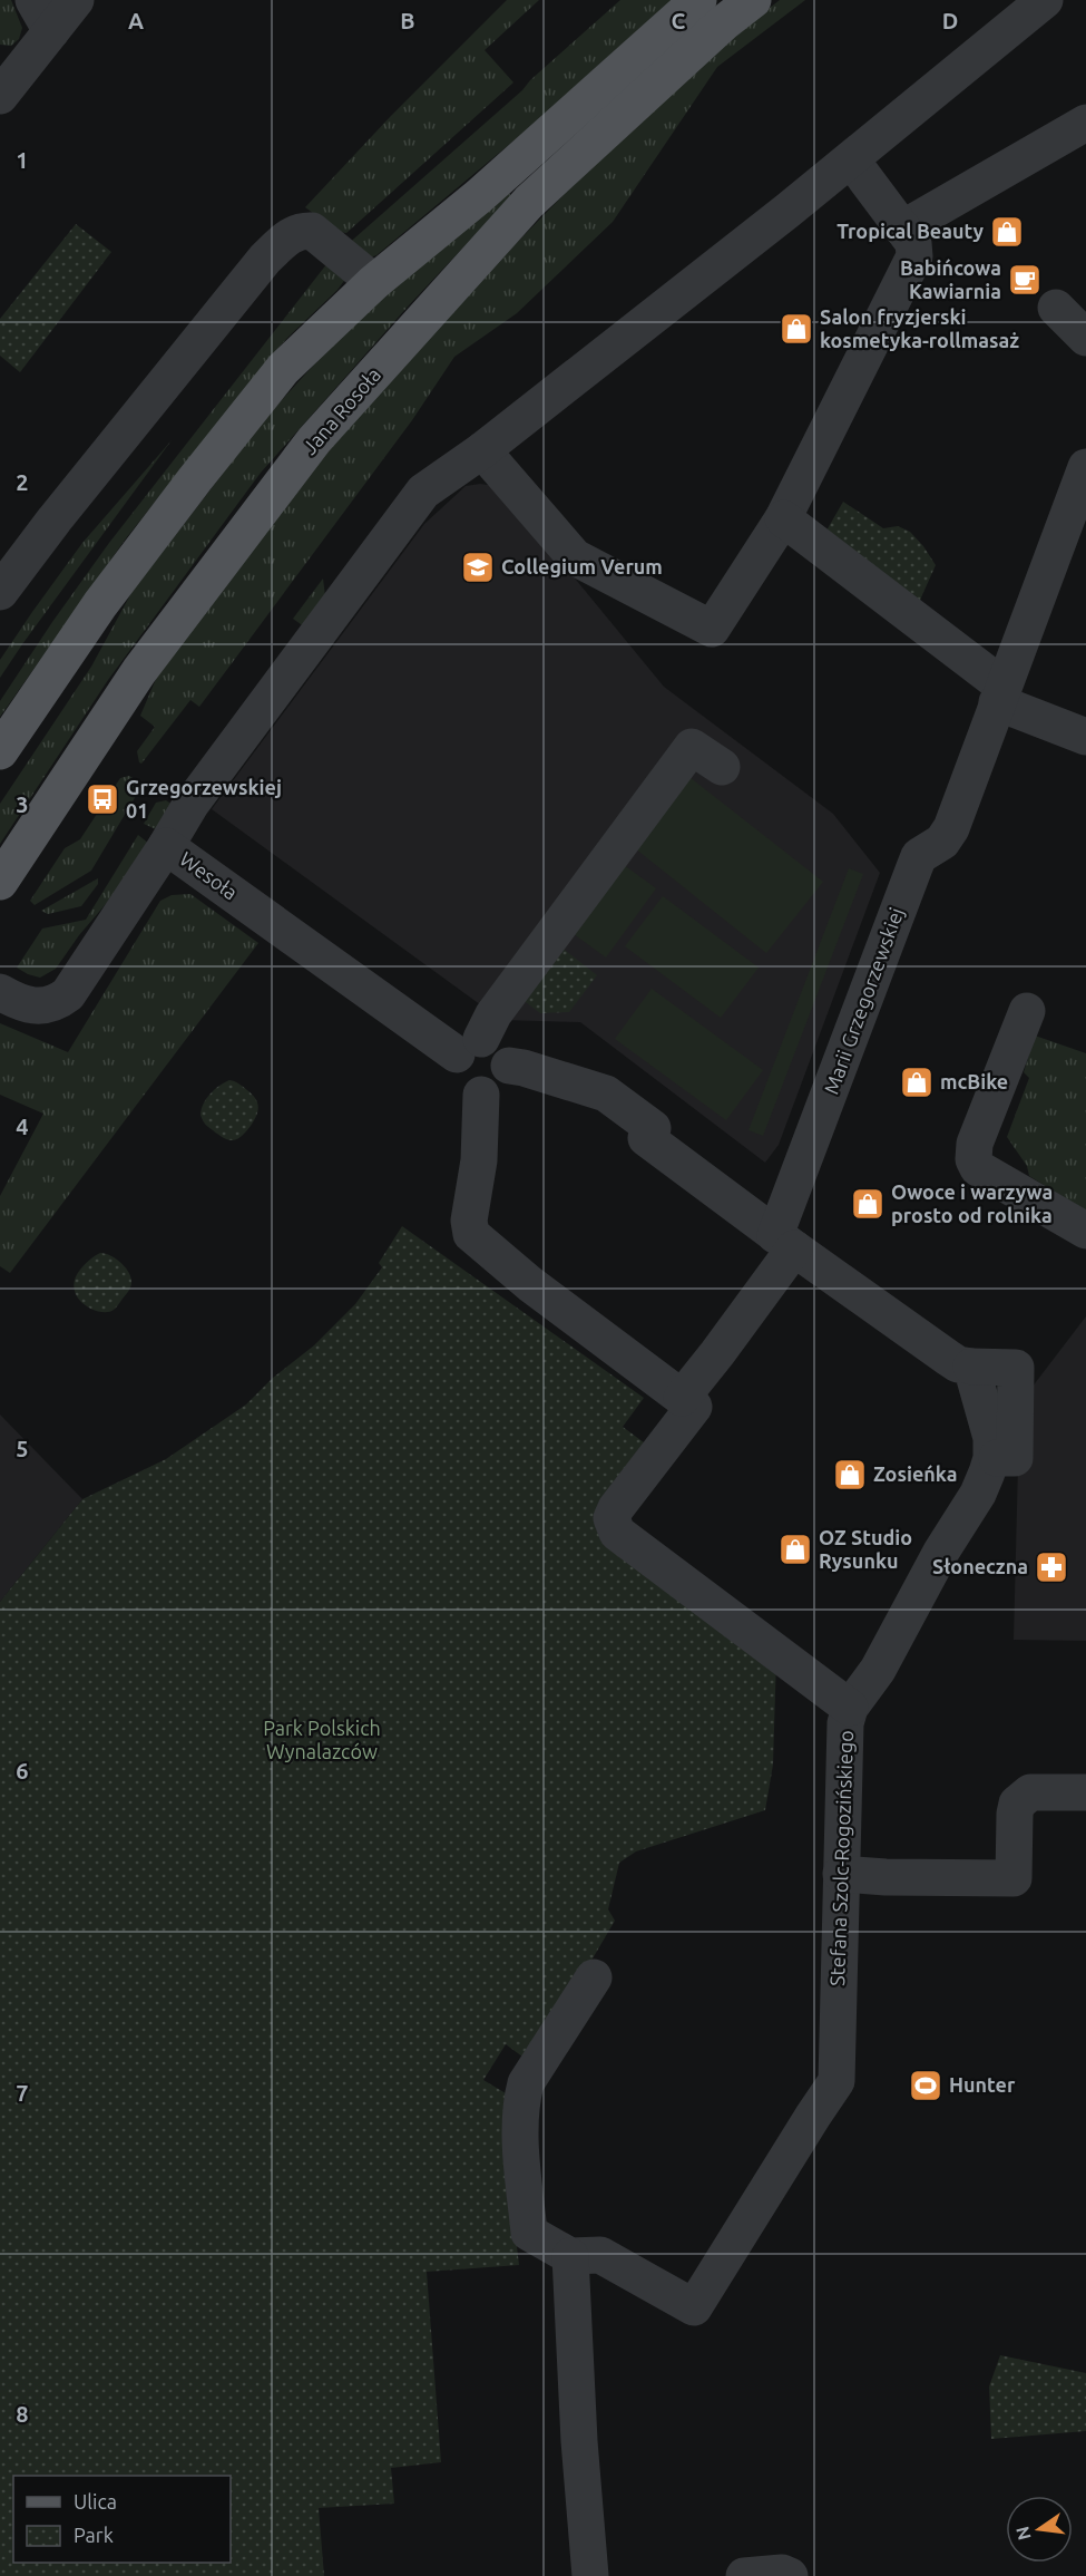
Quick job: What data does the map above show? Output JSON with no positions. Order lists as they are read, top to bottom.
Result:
{
  "streets": {
    "main road": ["Jana Rosoła"],
    "street": ["Wesoła", "Marii Grzegorzewskiej", "Stefana Szolc-Rogozińskiego"]
  },
  "parks": ["Park Polskich Wynalazców"],
  "places": {
    "shop": [
      "Tropical Beauty",
      "Salon fryzjerski kosmetyka-rollmasaż",
      "mcBike",
      "Owoce i warzywa prosto od rolnika",
      "Zosieńka",
      "OZ Studio Rysunku"
    ],
    "cafe": ["Babińcowa Kawiarnia"],
    "school or university": ["Collegium Verum"],
    "bus stop": ["Grzegorzewskiej 01"],
    "pharmacy": ["Słoneczna"],
    "sports": ["Hunter"]
  },
  "legend": ["Ulica", "Park"],
  "north": "left",
  "grid": {
    "columns": [
      "A",
      "B",
      "C",
      "D"
    ],
    "rows": [
      "1",
      "2",
      "3",
      "4",
      "5",
      "6",
      "7",
      "8"
    ]
  }
}
